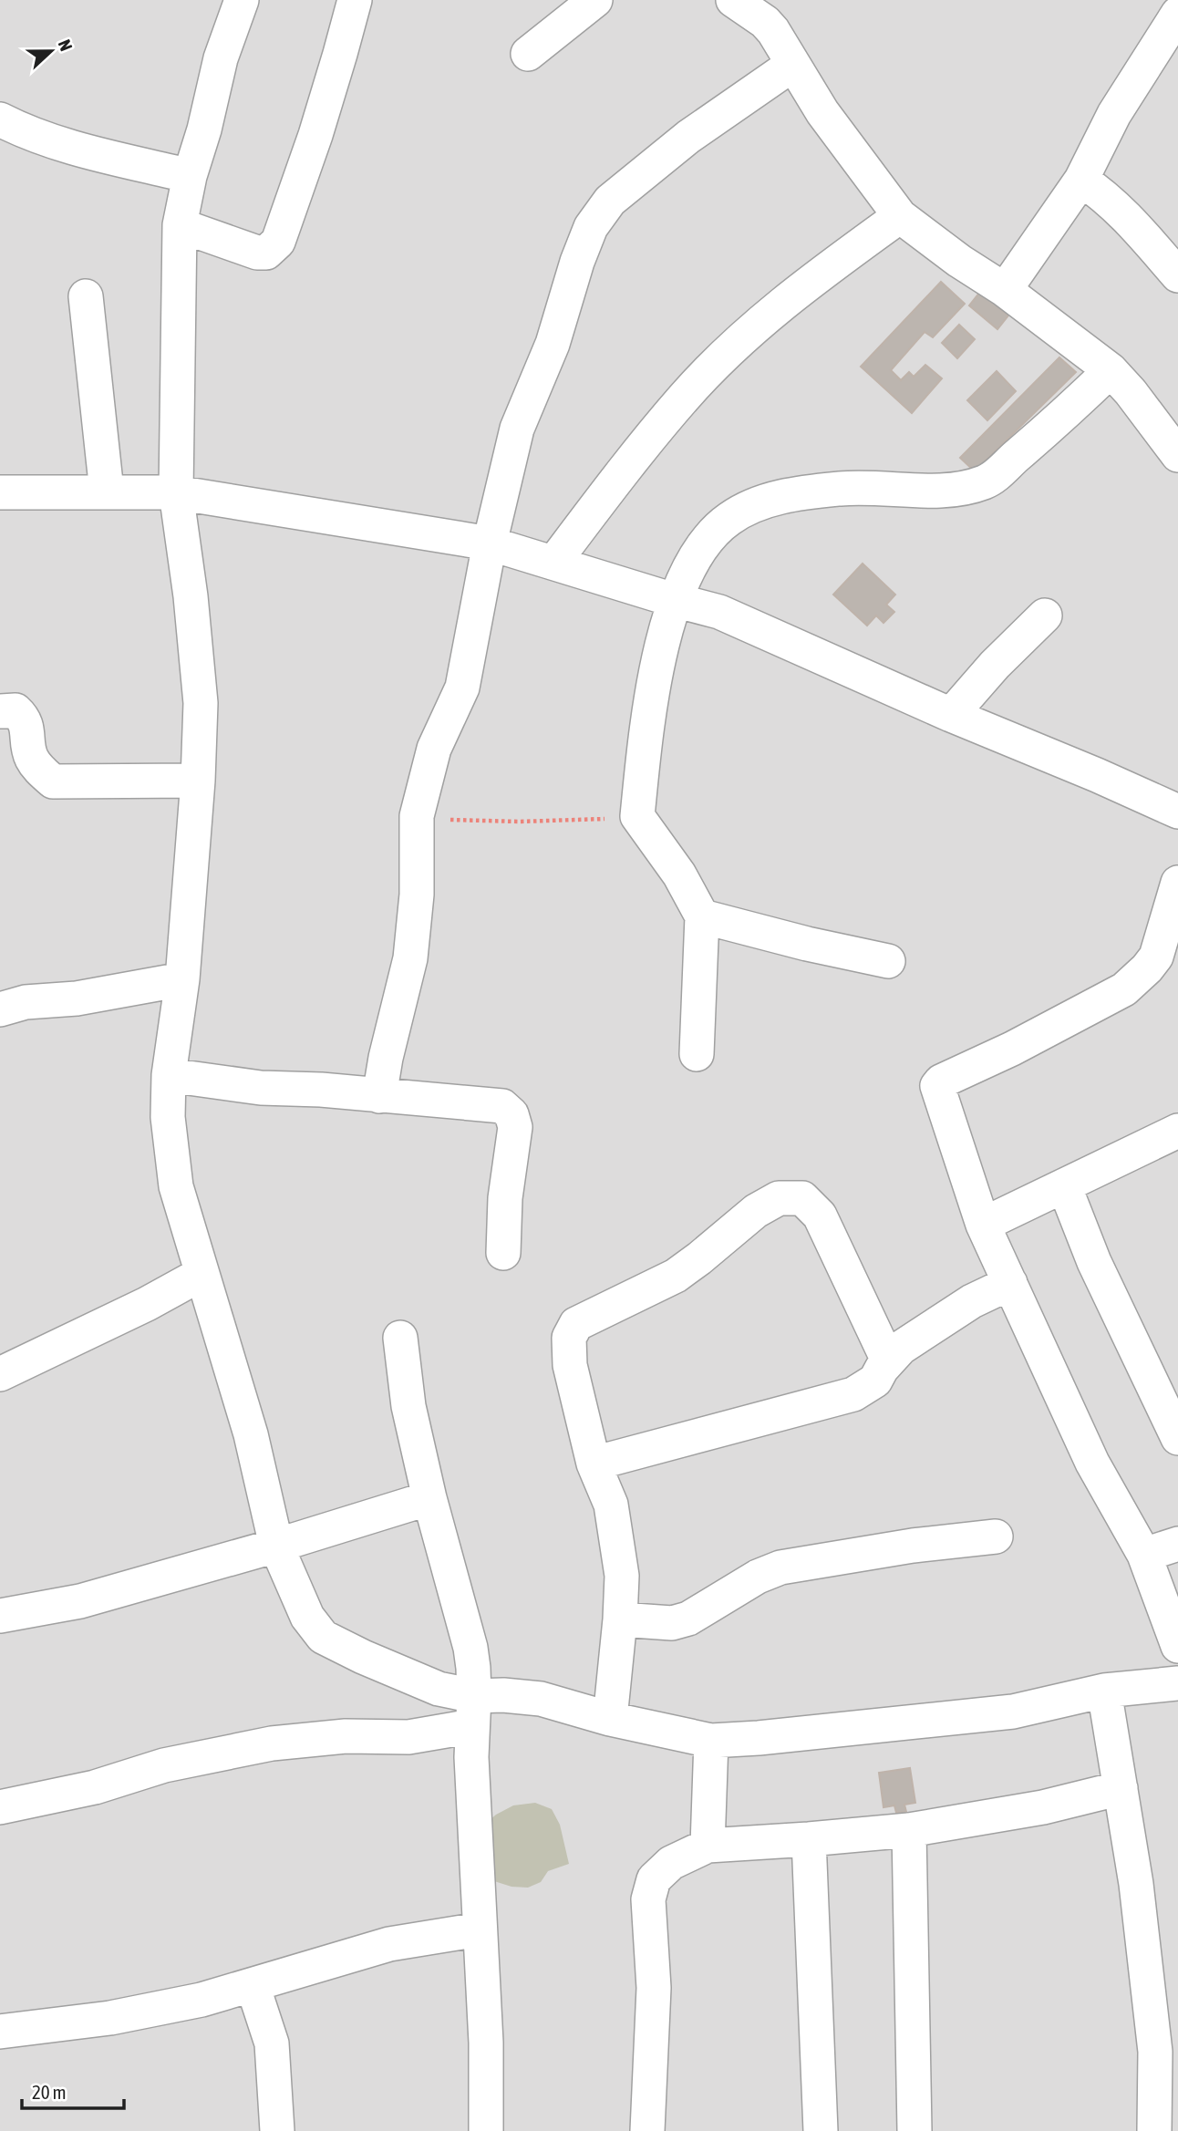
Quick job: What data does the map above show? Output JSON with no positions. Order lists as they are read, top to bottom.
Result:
{
  "scale_bar": "20 m",
  "north": "right"
}
